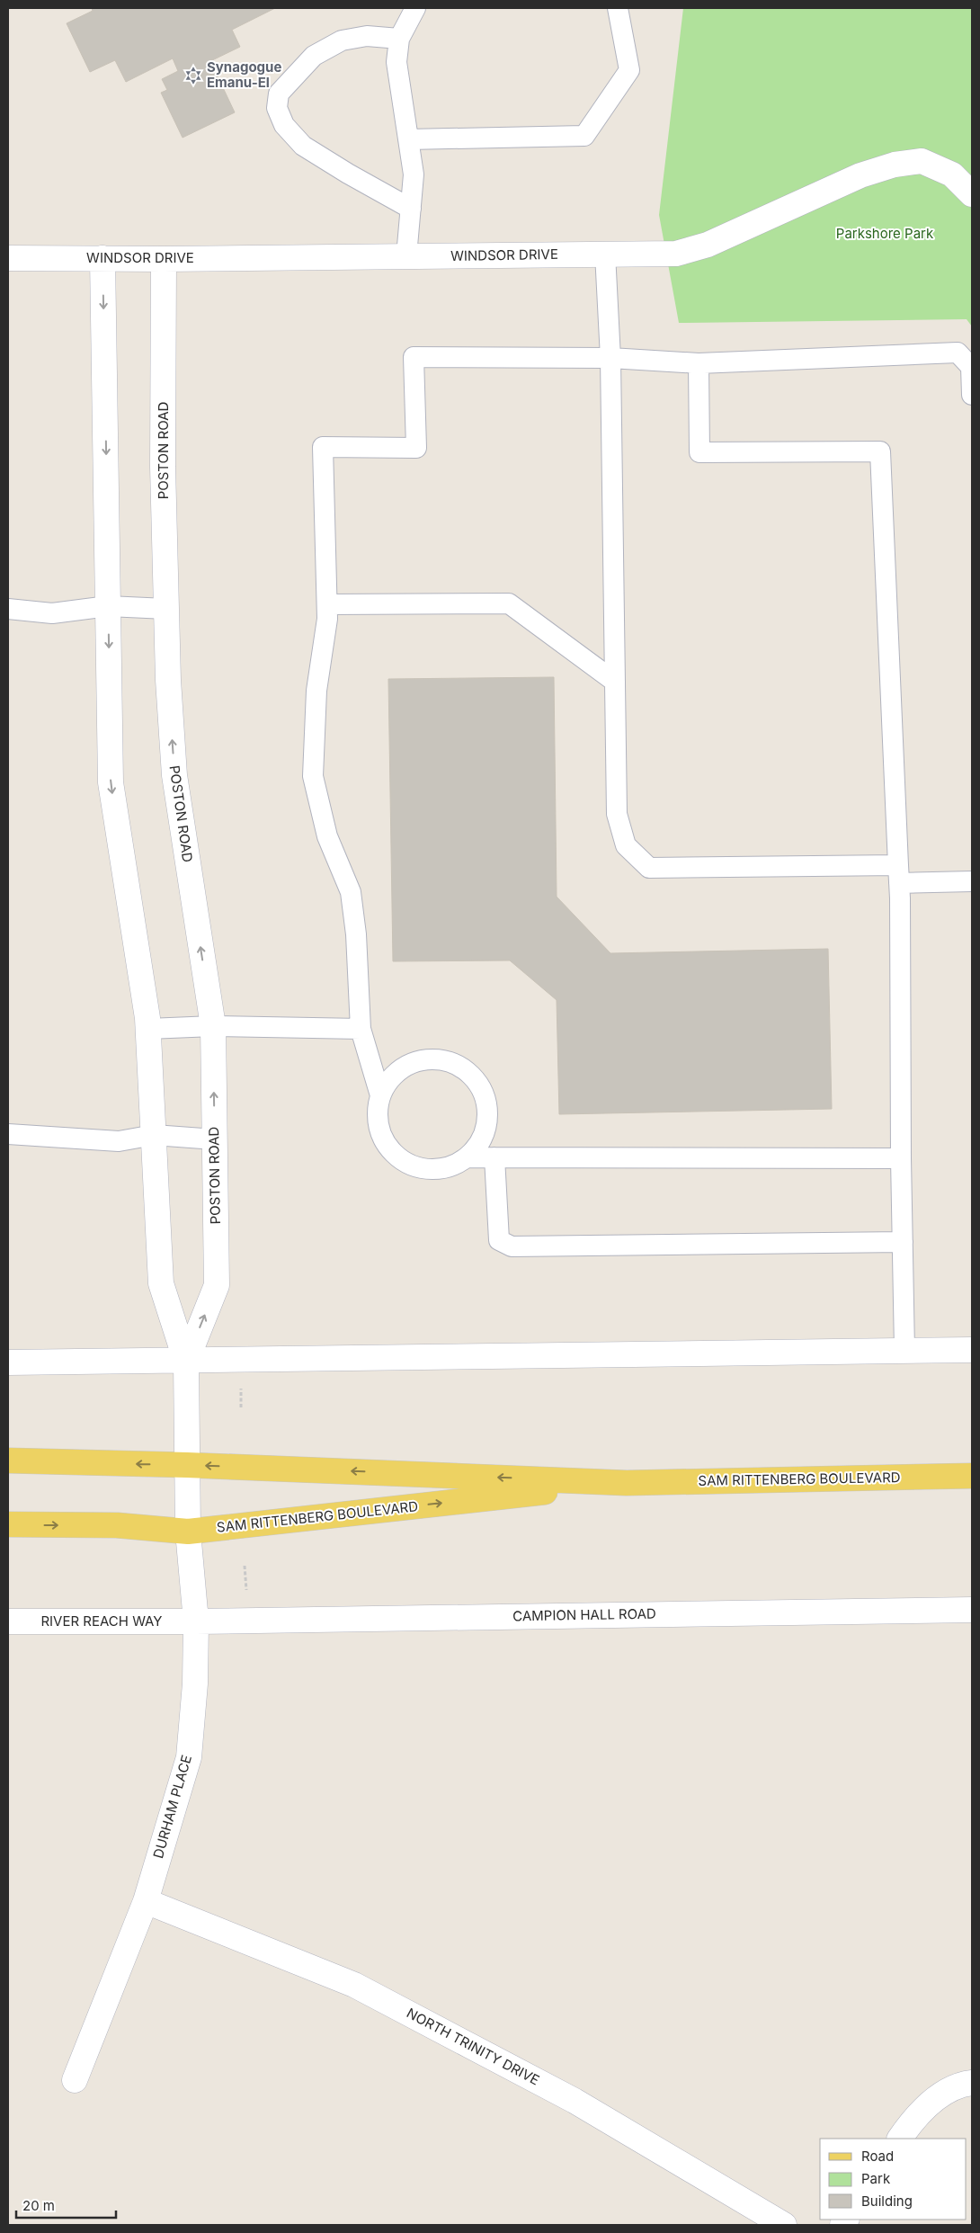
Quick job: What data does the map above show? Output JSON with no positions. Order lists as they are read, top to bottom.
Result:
{
  "streets": {
    "main road": ["SAM RITTENBERG BOULEVARD"],
    "street": [
      "WINDSOR DRIVE",
      "POSTON ROAD",
      "CAMPION HALL ROAD",
      "RIVER REACH WAY",
      "DURHAM PLACE",
      "NORTH TRINITY DRIVE"
    ]
  },
  "crossings": [
    ["WINDSOR DRIVE", "POSTON ROAD"],
    ["POSTON ROAD", "SAM RITTENBERG BOULEVARD"],
    ["POSTON ROAD", "DURHAM PLACE"],
    ["SAM RITTENBERG BOULEVARD", "DURHAM PLACE"],
    ["CAMPION HALL ROAD", "RIVER REACH WAY"],
    ["CAMPION HALL ROAD", "DURHAM PLACE"],
    ["RIVER REACH WAY", "DURHAM PLACE"],
    ["DURHAM PLACE", "NORTH TRINITY DRIVE"]
  ],
  "parks": ["Parkshore Park"],
  "places": {
    "synagogue": ["Synagogue Emanu-El"]
  },
  "legend": ["Road", "Park", "Building"],
  "scale_bar": "20 m"
}
